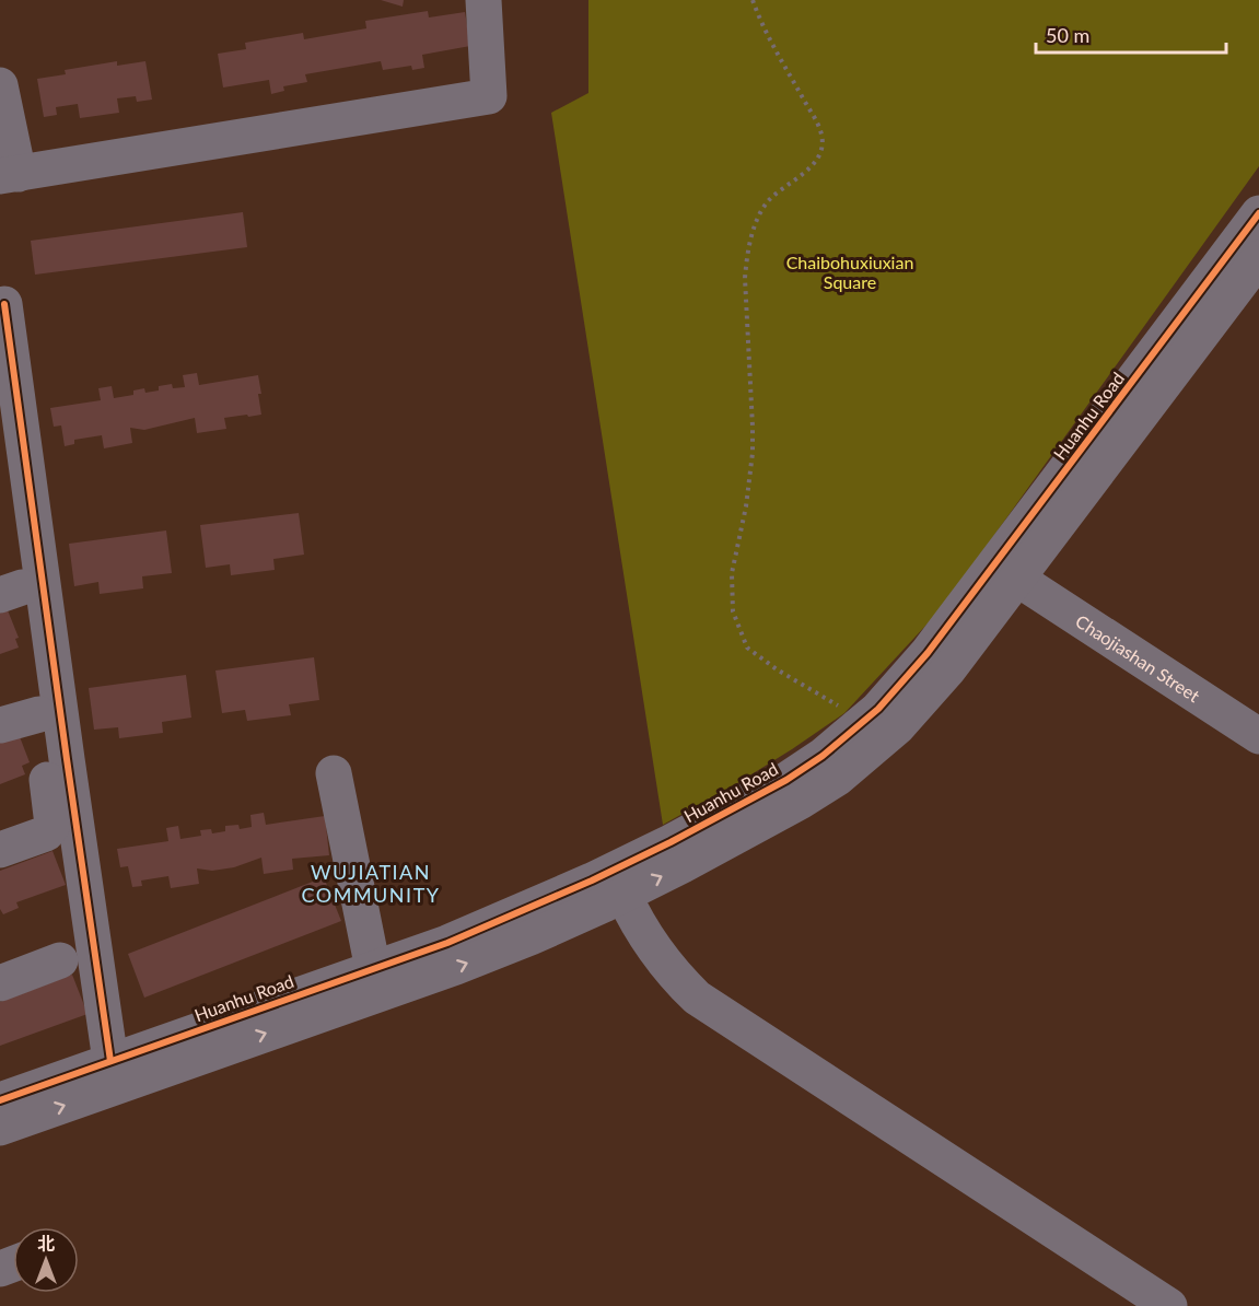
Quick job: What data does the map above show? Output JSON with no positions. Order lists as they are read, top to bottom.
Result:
{
  "streets": {
    "street": ["Huanhu Road", "Chaojiashan Street"]
  },
  "districts": ["WUJIATIAN COMMUNITY"],
  "parks": ["Chaibohuxiuxian Square"],
  "scale_bar": "50 m",
  "north": "top"
}
